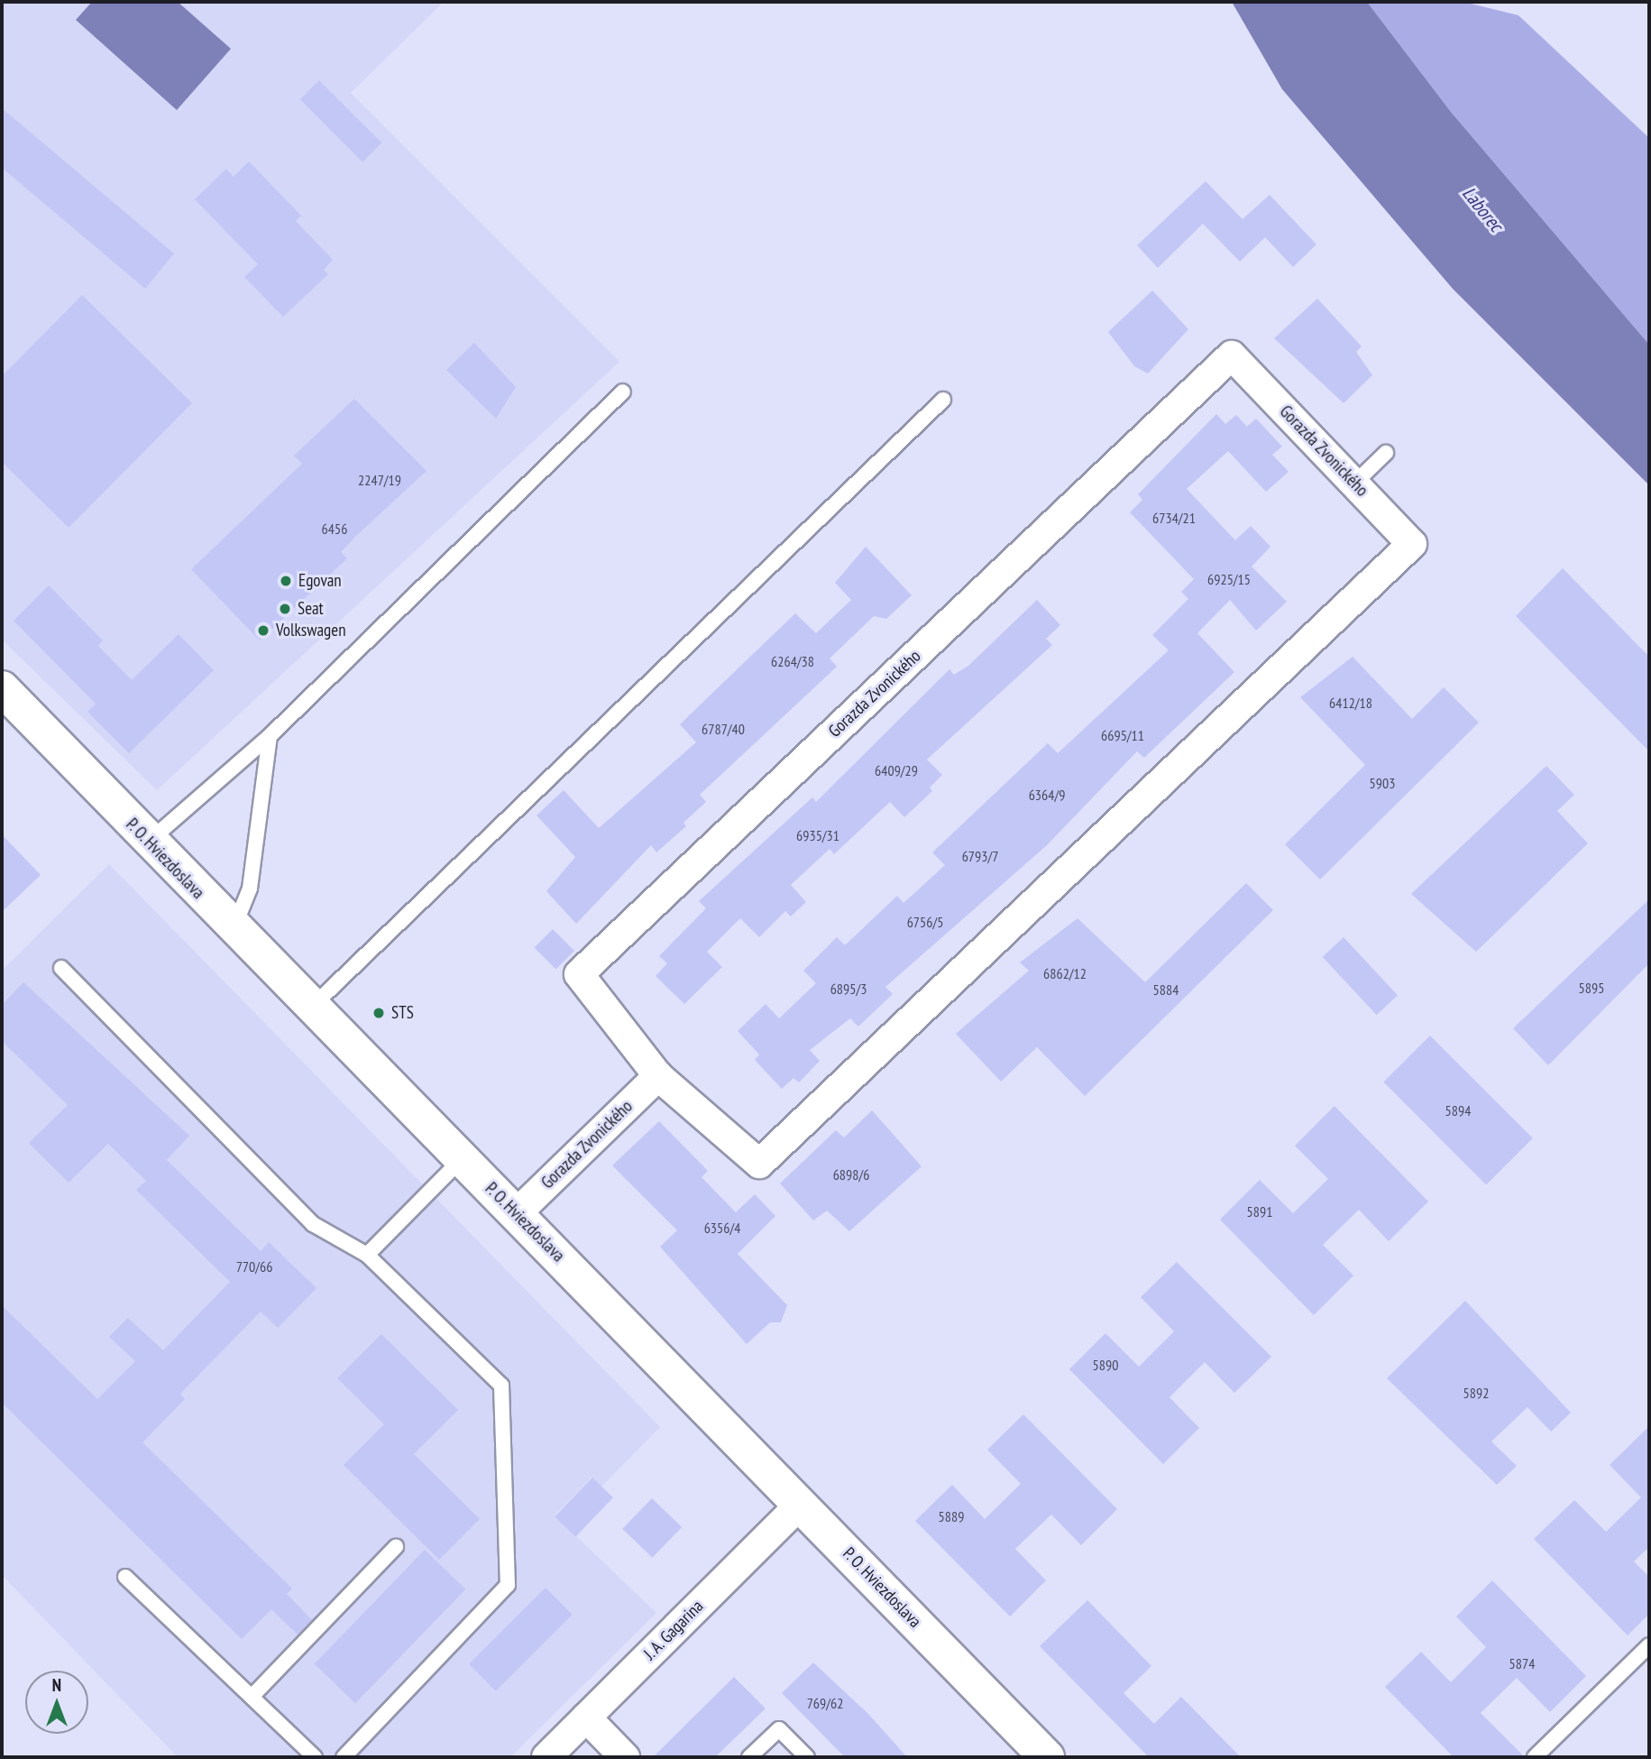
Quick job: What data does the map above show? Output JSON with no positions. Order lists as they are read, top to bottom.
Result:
{
  "streets": {
    "street": ["Gorazda Zvonického", "P. O. Hviezdoslava", "J. A. Gagarina"]
  },
  "crossings": [
    ["Gorazda Zvonického", "P. O. Hviezdoslava"],
    ["P. O. Hviezdoslava", "J. A. Gagarina"]
  ],
  "water": ["Laborec"],
  "places": [
    "Egovan",
    "Seat",
    "Volkswagen",
    "STS"
  ],
  "house_numbers": [
    "2247/19",
    "6734/21",
    "6456",
    "6925/15",
    "6264/38",
    "6412/18",
    "6787/40",
    "6695/11",
    "6409/29",
    "5903",
    "6364/9",
    "6935/31",
    "6793/7",
    "6756/5",
    "6862/12",
    "5895",
    "6895/3",
    "5884",
    "5894",
    "6898/6",
    "5891",
    "6356/4",
    "770/66",
    "5890",
    "5892",
    "5889",
    "5874",
    "769/62"
  ],
  "north": "top"
}
